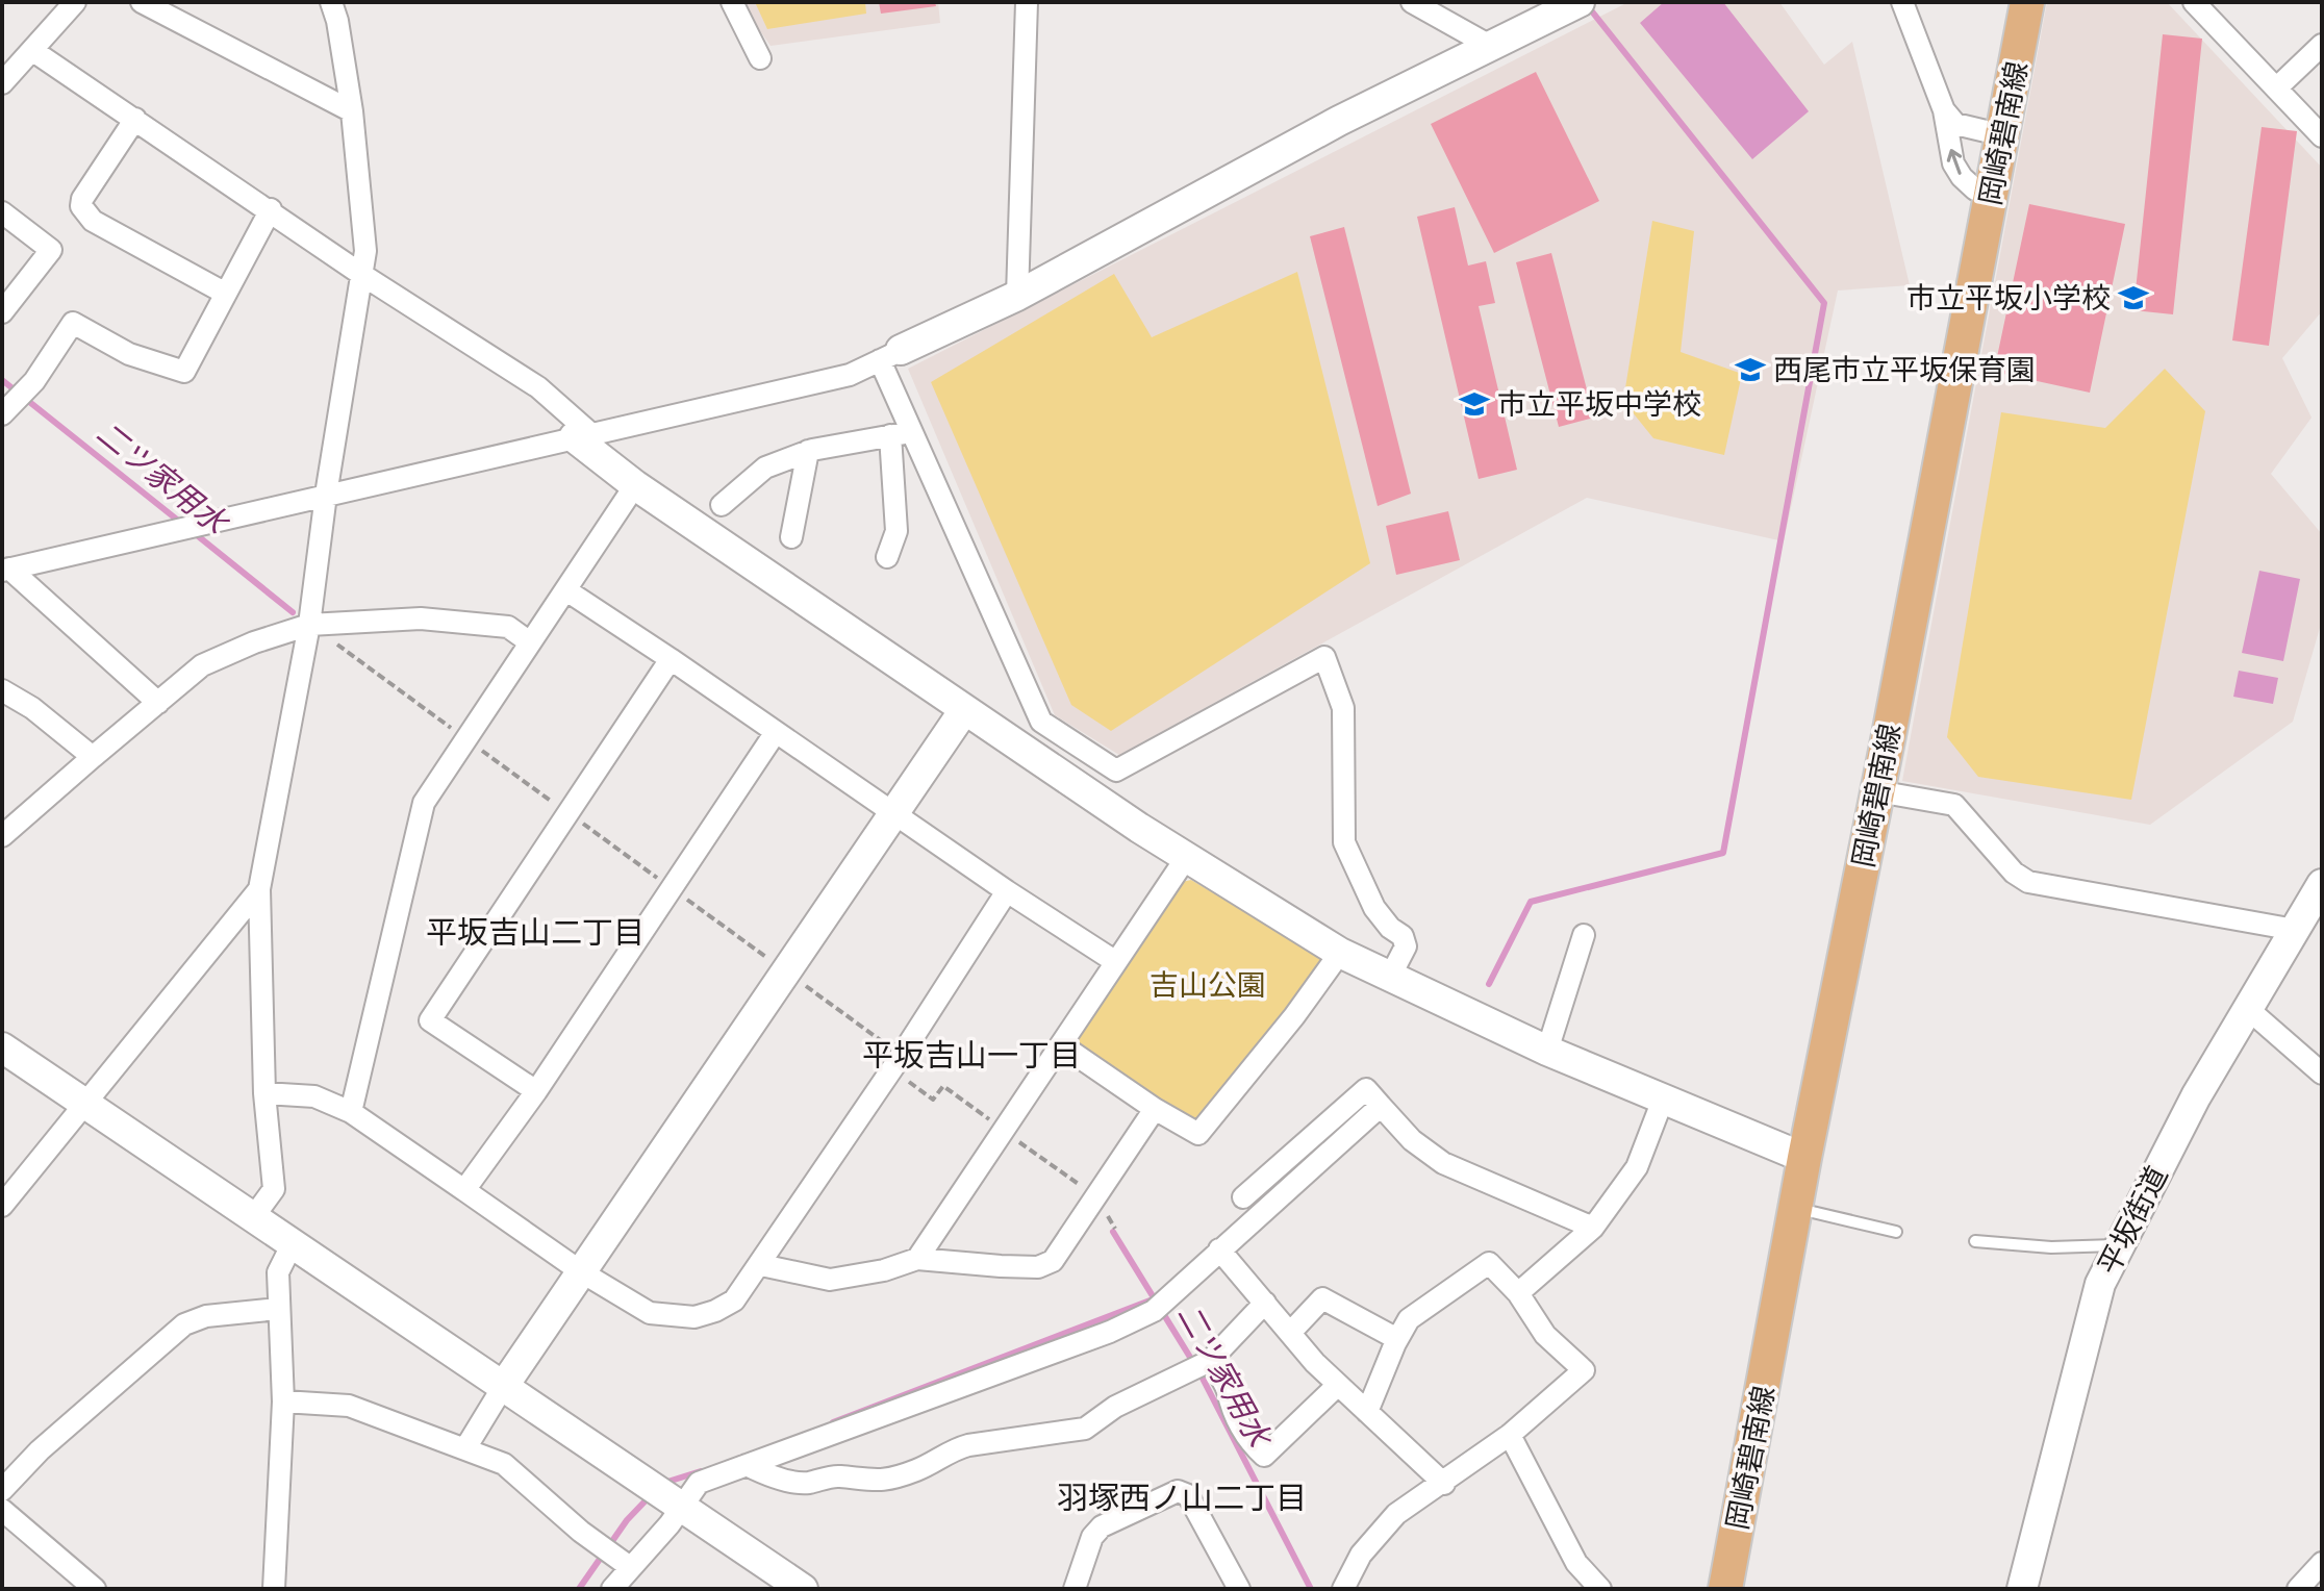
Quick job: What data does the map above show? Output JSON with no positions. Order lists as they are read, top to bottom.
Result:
{
  "streets": {
    "main road": ["岡崎碧南線"],
    "street": ["平坂街道"]
  },
  "districts": ["平坂吉山二丁目", "平坂吉山一丁目", "羽塚西ノ山二丁目"],
  "water": ["二ツ家用水"],
  "parks": ["吉山公園"],
  "places": {
    "school or university": ["市立平坂小学校", "西尾市立平坂保育園", "市立平坂中学校"]
  }
}
